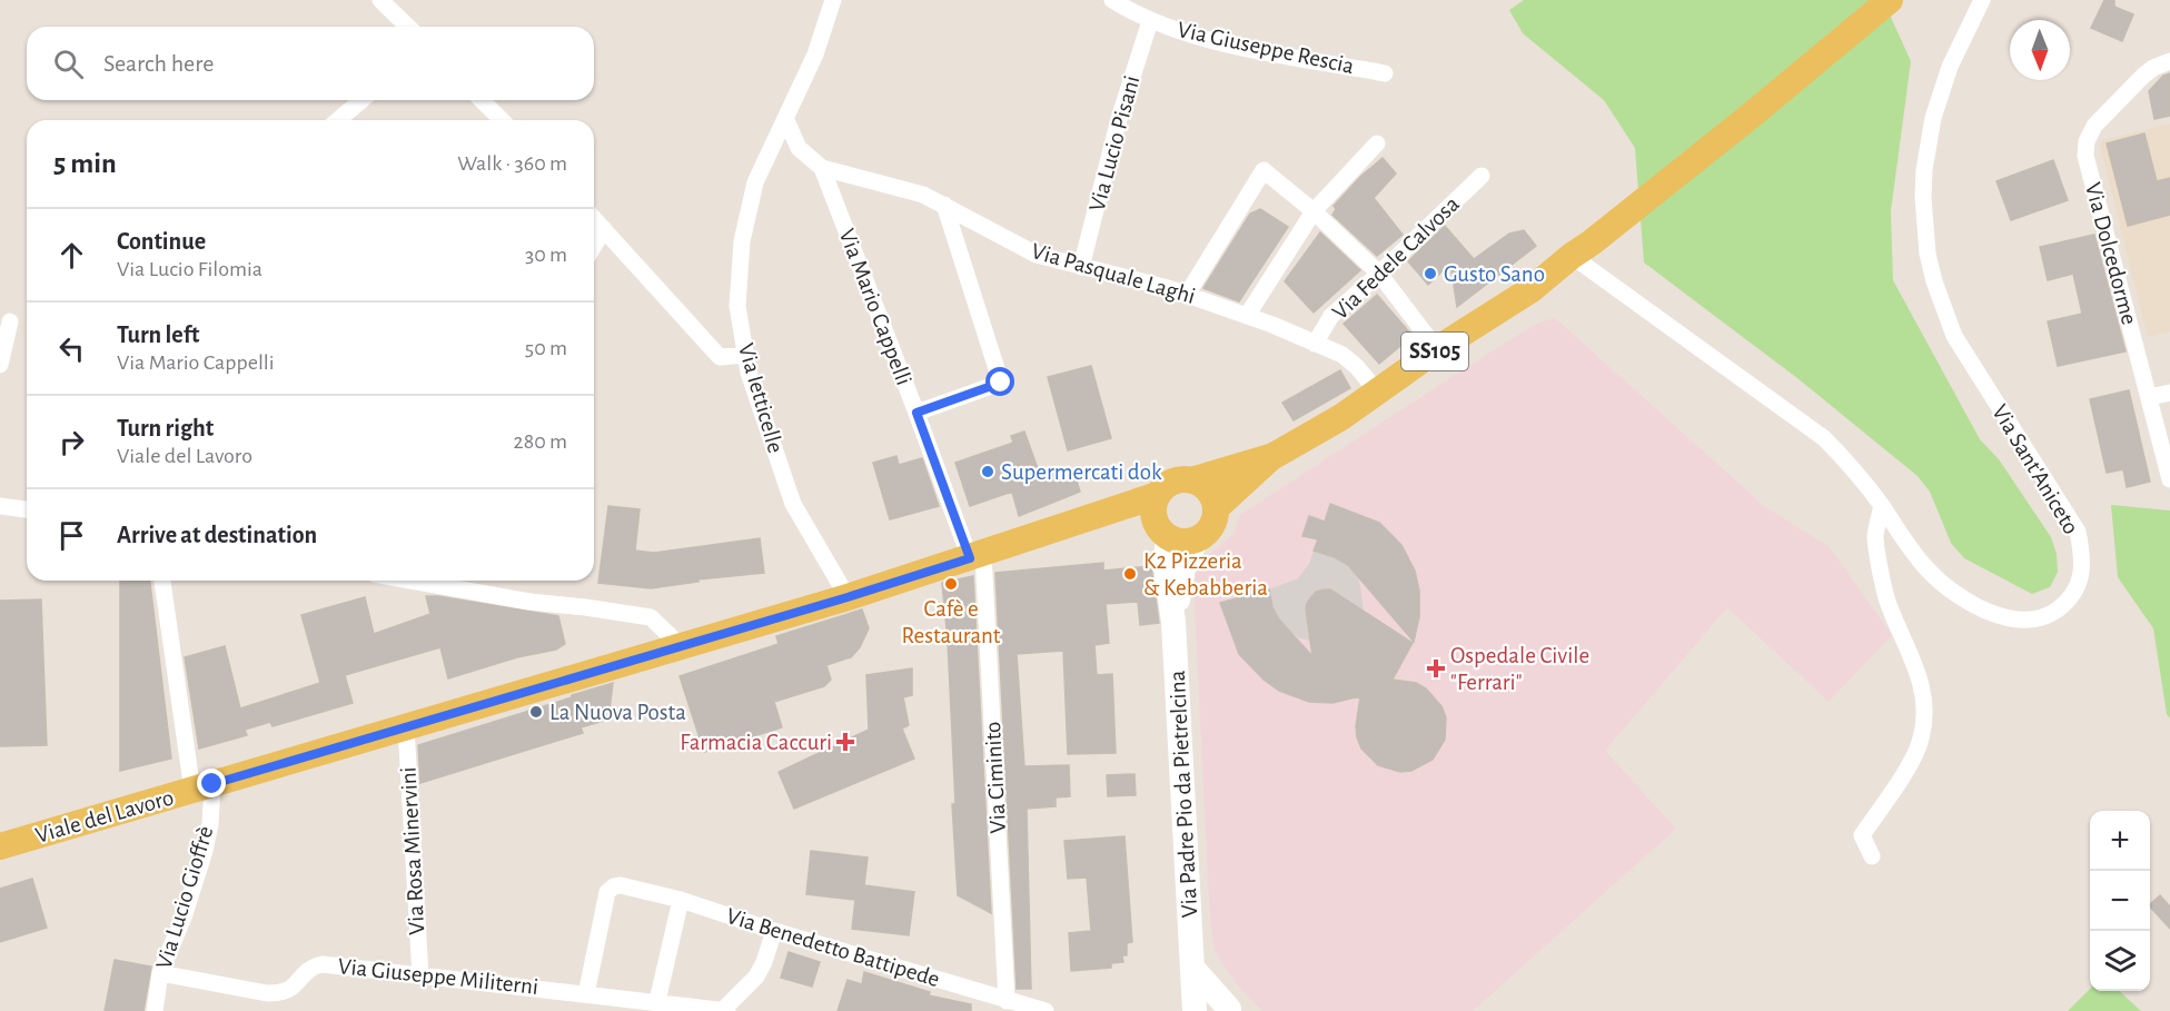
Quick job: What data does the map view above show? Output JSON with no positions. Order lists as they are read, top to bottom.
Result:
{
  "streets": {
    "main road": ["SS105", "Viale del Lavoro"],
    "street": [
      "Via Giuseppe Rescia",
      "Via Lucio Pisani",
      "Via Dolcedorme",
      "Via Fedele Calvosa",
      "Via Pasquale Laghi",
      "Via Mario Cappelli",
      "Via Ietticelle",
      "Via Sant'Aniceto",
      "Via Ciminito",
      "Via Padre Pio da Pietrelcina",
      "Via Rosa Minervini",
      "Via Lucio Gioffrè",
      "Via Benedetto Battipede",
      "Via Giuseppe Militerni"
    ]
  },
  "crossings": [
    ["Via Giuseppe Rescia", "Via Lucio Pisani"],
    ["Via Lucio Pisani", "Via Pasquale Laghi"],
    ["Via Fedele Calvosa", "Via Pasquale Laghi"],
    ["Via Pasquale Laghi", "Via Mario Cappelli"],
    ["Via Pasquale Laghi", "SS105"],
    ["Via Pasquale Laghi", "Via Ietticelle"],
    ["Via Mario Cappelli", "Via Ciminito"],
    ["Via Mario Cappelli", "Viale del Lavoro"],
    ["SS105", "Via Sant'Aniceto"],
    ["SS105", "Via Padre Pio da Pietrelcina"],
    ["SS105", "Viale del Lavoro"],
    ["Via Ietticelle", "Viale del Lavoro"],
    ["Via Ciminito", "Viale del Lavoro"],
    ["Via Ciminito", "Via Benedetto Battipede"],
    ["Via Padre Pio da Pietrelcina", "Viale del Lavoro"],
    ["Viale del Lavoro", "Via Rosa Minervini"],
    ["Viale del Lavoro", "Via Lucio Gioffrè"],
    ["Via Rosa Minervini", "Via Giuseppe Militerni"],
    ["Via Lucio Gioffrè", "Via Giuseppe Militerni"],
    ["Via Benedetto Battipede", "Via Giuseppe Militerni"]
  ],
  "places": {
    "other": [
      "Gusto Sano",
      "Supermercati dok",
      "K2 Pizzeria & Kebabberia",
      "Cafè e Restaurant",
      "La Nuova Posta"
    ],
    "health": ["Ospedale Civile \"Ferrari\"", "Farmacia Caccuri"]
  },
  "north": "bottom",
  "page": {
    "search": "Search here",
    "heading": ["5 min", "Walk · 360 m"],
    "list": [
      ["Continue", "Via Lucio Filomia", "30 m"],
      ["Turn left", "Via Mario Cappelli", "50 m"],
      ["Turn right", "Viale del Lavoro", "280 m"],
      "Arrive at destination"
    ],
    "map_buttons": ["+", "−"]
  }
}
